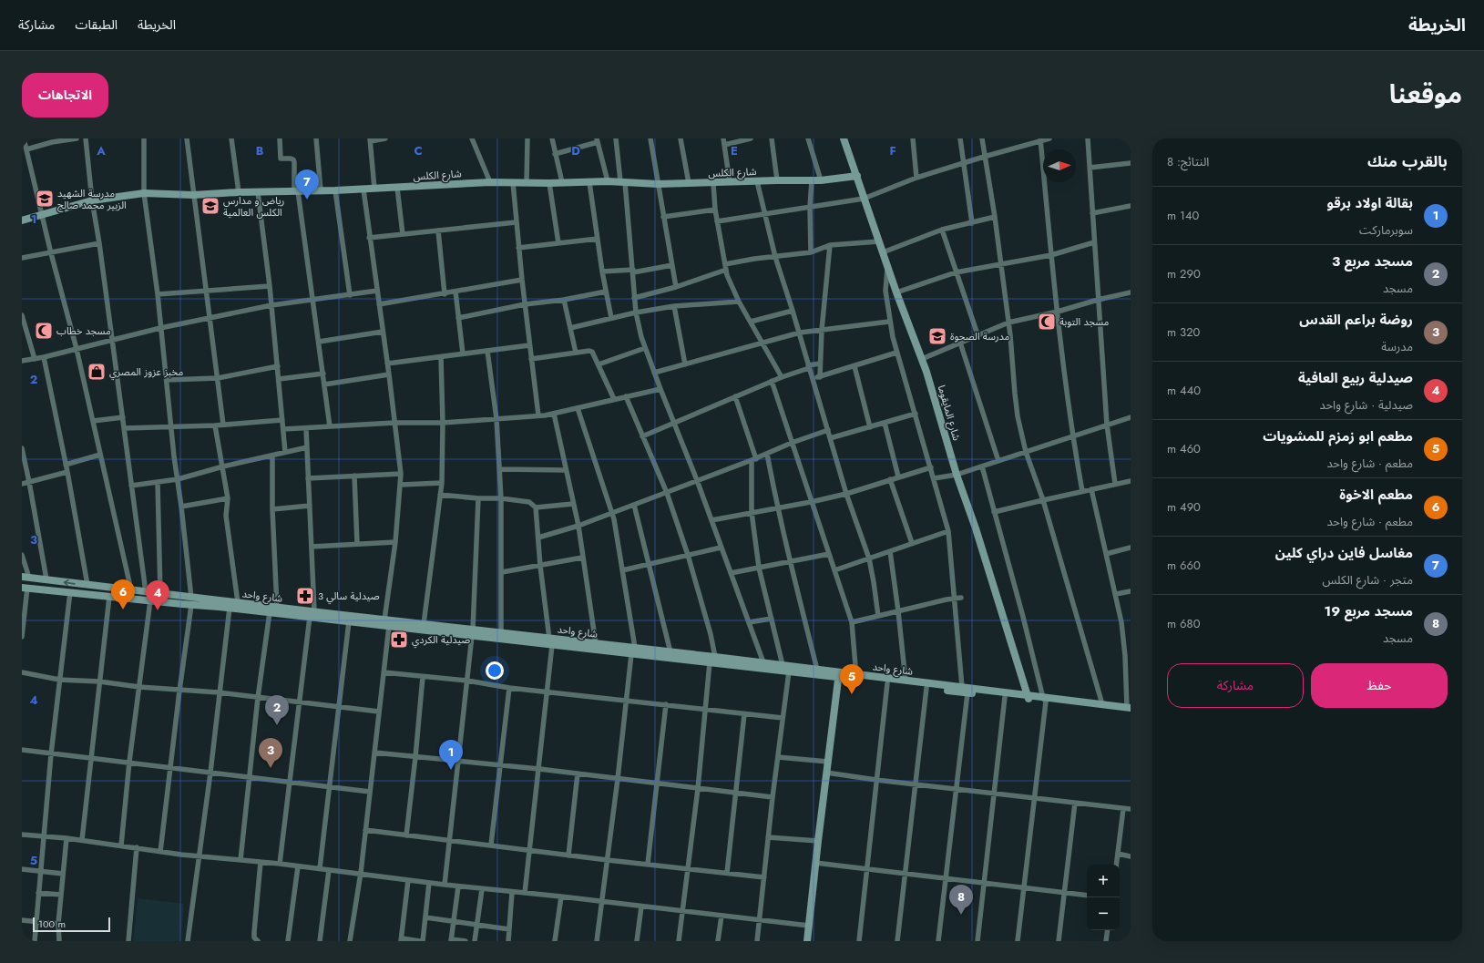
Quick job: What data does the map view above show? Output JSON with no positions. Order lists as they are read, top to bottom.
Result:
{
  "streets": {
    "street": ["شارع الكلس", "شارع المايقوما", "شارع واحد"]
  },
  "crossings": [
    ["شارع الكلس", "شارع المايقوما"],
    ["شارع المايقوما", "شارع واحد"]
  ],
  "places": {
    "school or university": ["مدرسة الشهيد الزبير محمد صالح", "رياض و مدارس الكلس العالمية", "مدرسة الصحوة"],
    "mosque": ["مسجد التوبة", "مسجد خطاب"],
    "shop": ["مخبز عزوز المصري"],
    "pharmacy": ["صيدلية سالي 3", "صيدلية الكردي"]
  },
  "scale_bar": "100 m",
  "north": "right",
  "page": {
    "header": "الخريطة",
    "nav": ["الخريطة", "الطبقات", "مشاركة"],
    "title": "موقعنا",
    "buttons": [
      "الاتجاهات",
      ["حفظ", "مشاركة"]
    ],
    "heading": ["بالقرب منك", "النتائج: 8"],
    "pins": [
      "7",
      "6",
      "4",
      "5",
      "2",
      "3",
      "1",
      "8"
    ],
    "list": [
      {
        "mark": "1",
        "name": "بقالة اولاد برقو",
        "note": "سوبرماركت",
        "value": "140 m"
      },
      {
        "mark": "2",
        "name": "مسجد مربع 3",
        "note": "مسجد",
        "value": "290 m"
      },
      {
        "mark": "3",
        "name": "روضة براعم القدس",
        "note": "مدرسة",
        "value": "320 m"
      },
      {
        "mark": "4",
        "name": "صيدلية ربيع العافية",
        "note": "صيدلية · شارع واحد",
        "value": "440 m"
      },
      {
        "mark": "5",
        "name": "مطعم ابو زمزم للمشويات",
        "note": "مطعم · شارع واحد",
        "value": "460 m"
      },
      {
        "mark": "6",
        "name": "مطعم الاخوة",
        "note": "مطعم · شارع واحد",
        "value": "490 m"
      },
      {
        "mark": "7",
        "name": "مغاسل فاين دراي كلين",
        "note": "متجر · شارع الكلس",
        "value": "660 m"
      },
      {
        "mark": "8",
        "name": "مسجد مربع 19",
        "note": "مسجد",
        "value": "680 m"
      }
    ],
    "map_buttons": ["+", "−"],
    "scale": "100 m"
  },
  "grid": {
    "columns": [
      "A",
      "B",
      "C",
      "D",
      "E",
      "F"
    ],
    "rows": [
      "1",
      "2",
      "3",
      "4",
      "5"
    ]
  }
}
